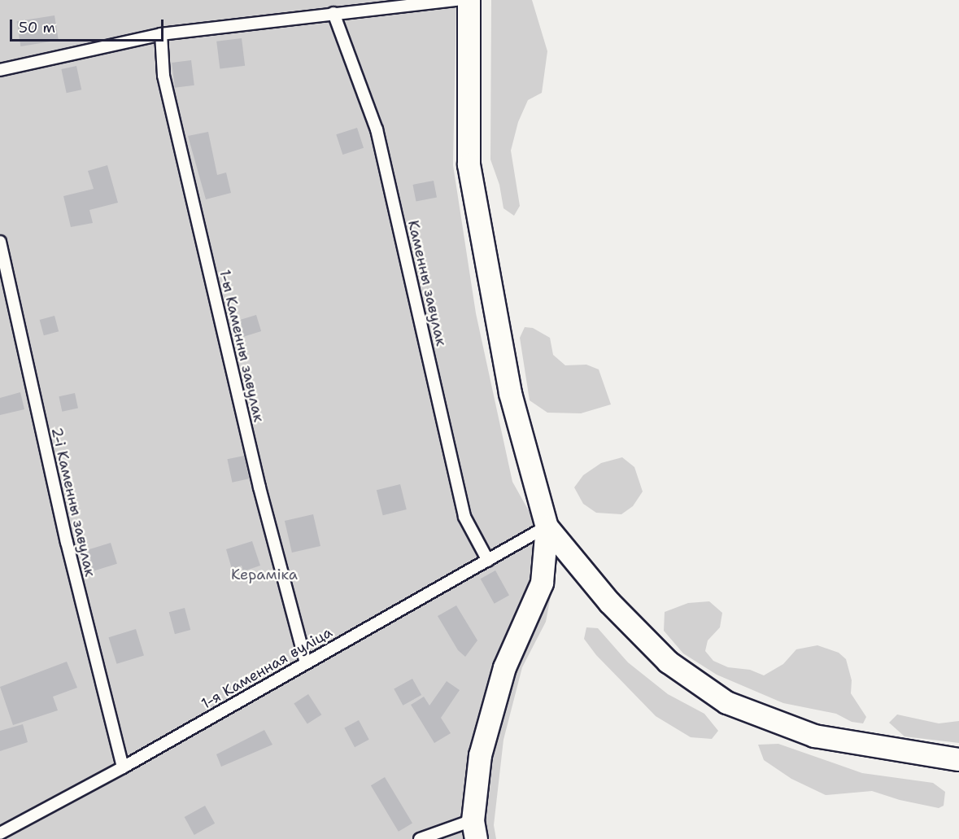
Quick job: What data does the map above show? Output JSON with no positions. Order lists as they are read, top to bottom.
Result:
{
  "streets": {
    "lane": [
      "Каменны завулак",
      "1-ы Каменны завулак",
      "2-і Каменны завулак",
      "1-я Каменная вуліца"
    ]
  },
  "crossings": [
    ["Каменны завулак", "1-я Каменная вуліца"],
    ["1-ы Каменны завулак", "1-я Каменная вуліца"],
    ["2-і Каменны завулак", "1-я Каменная вуліца"]
  ],
  "parks": ["Кераміка"],
  "scale_bar": "50 m"
}
